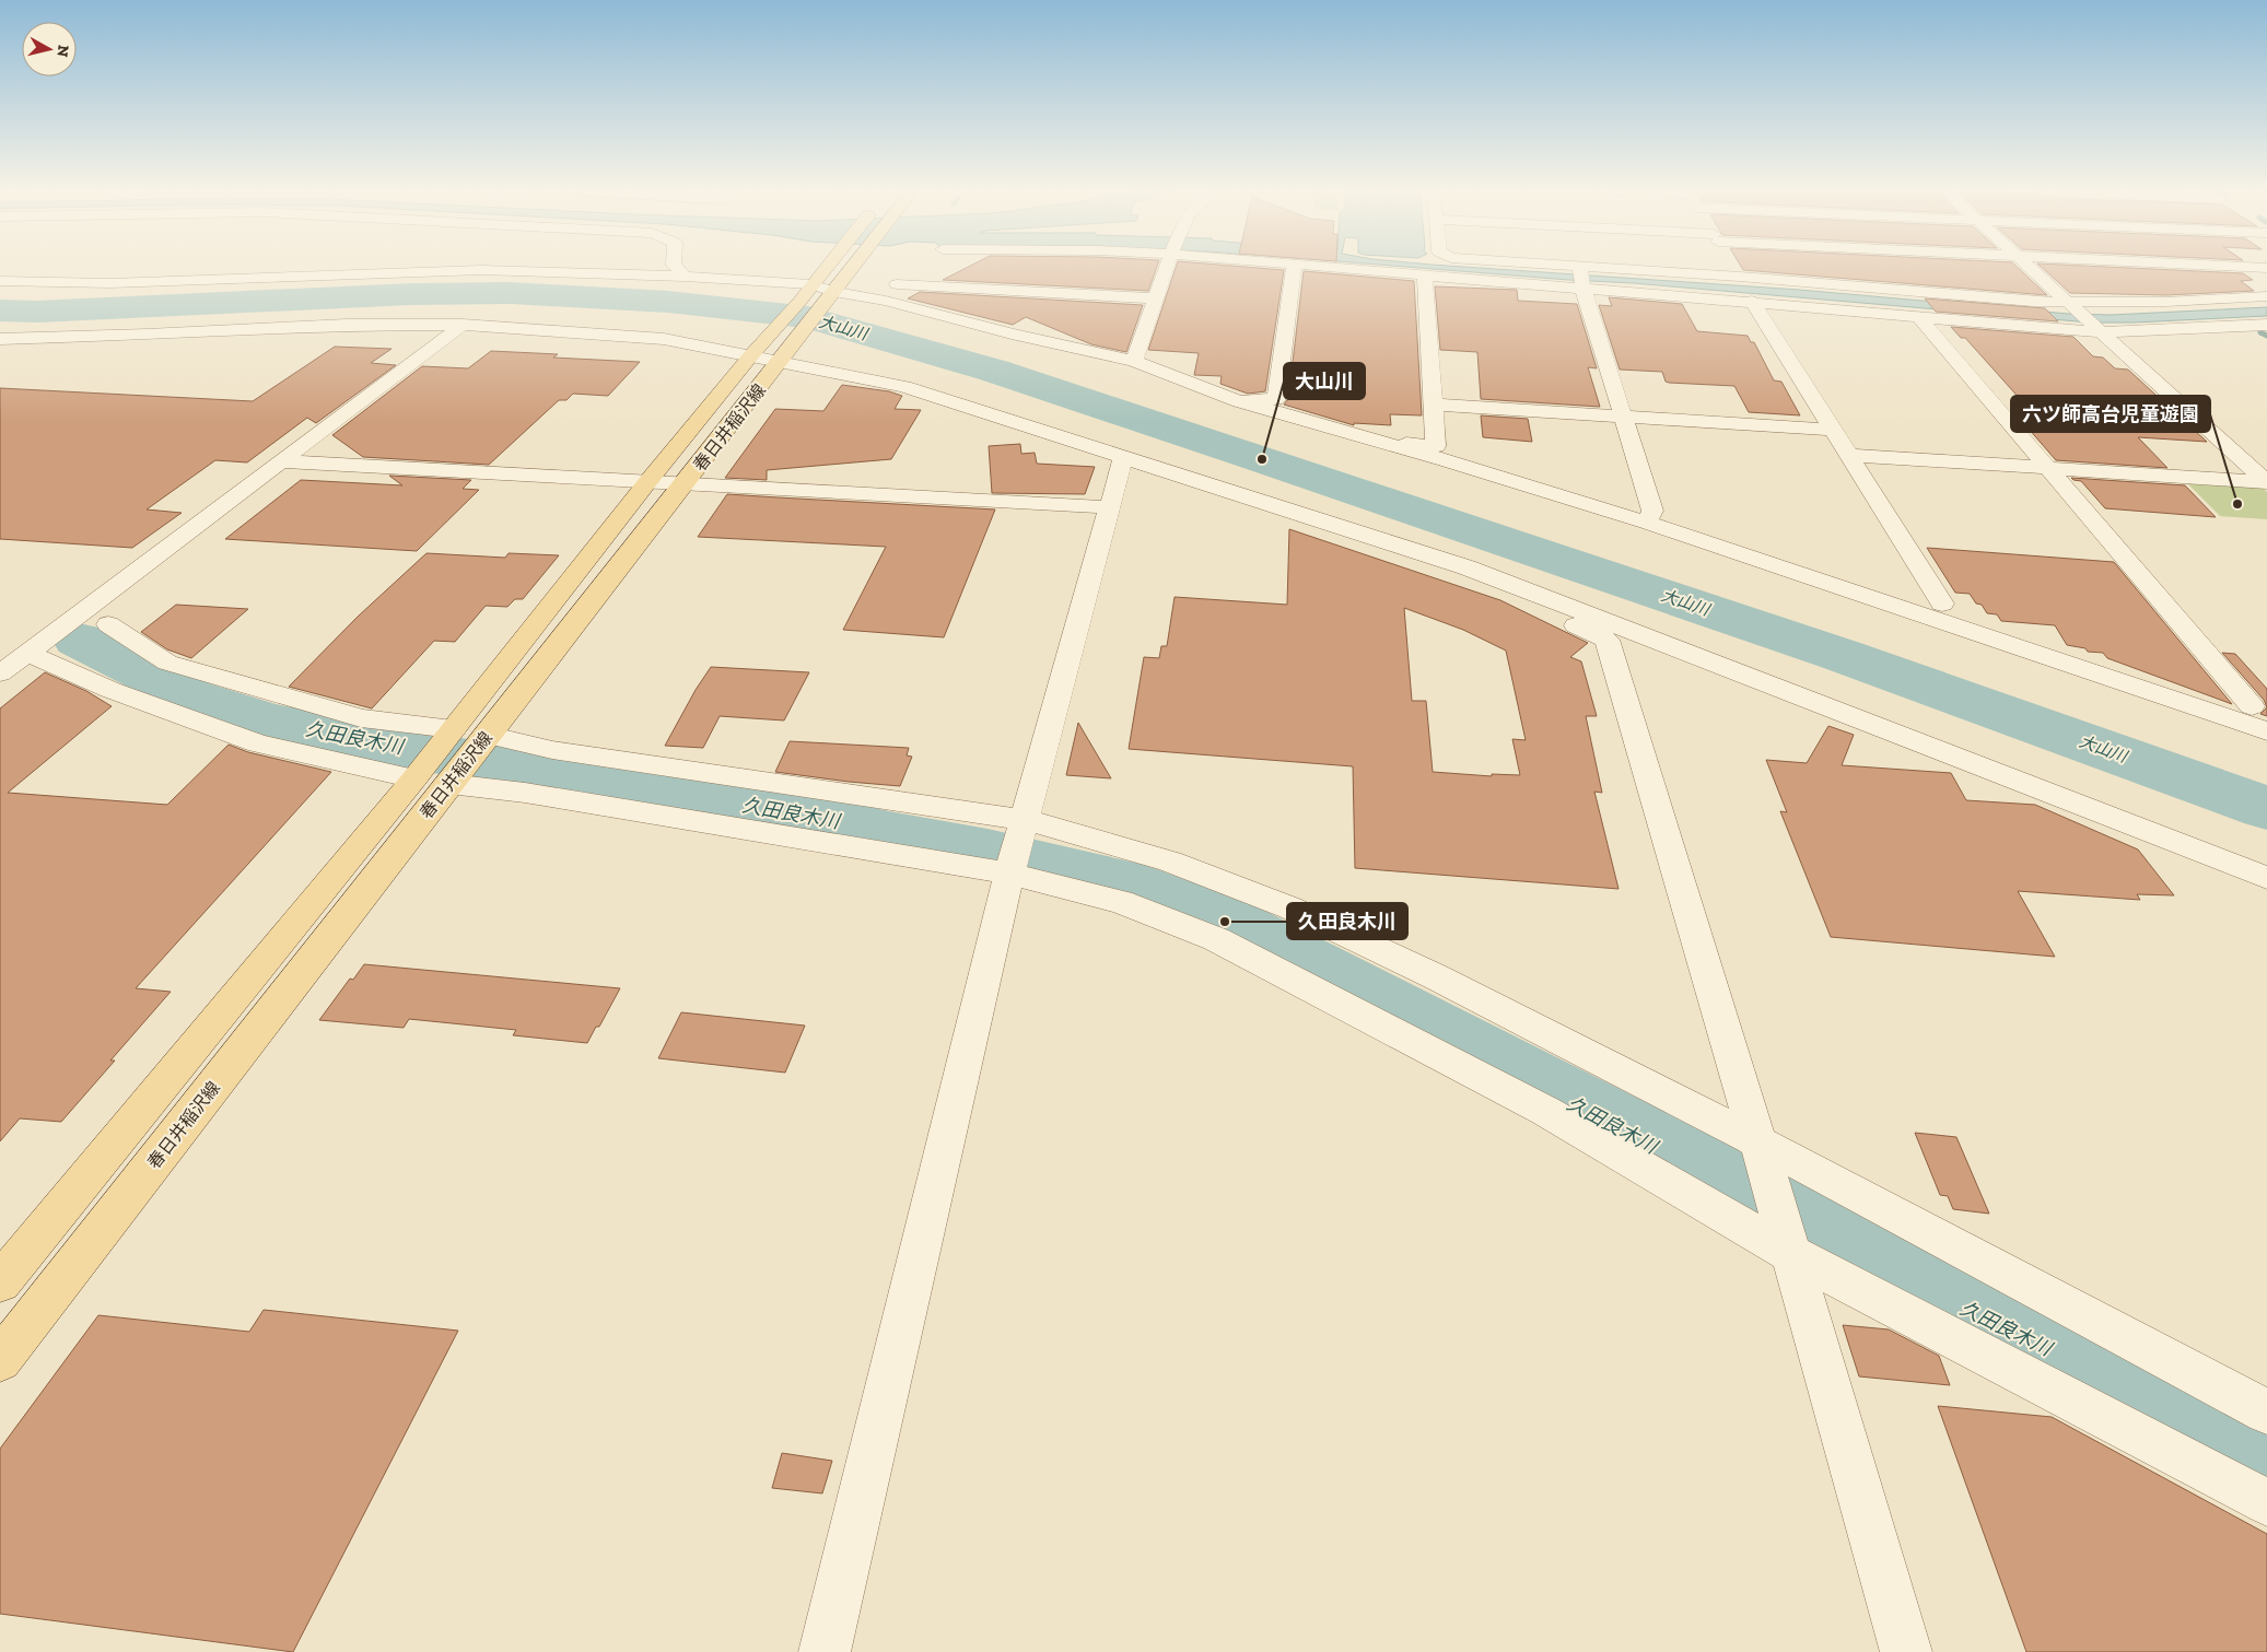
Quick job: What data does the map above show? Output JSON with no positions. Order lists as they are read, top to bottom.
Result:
{
  "streets": {
    "main road": ["春日井稲沢線"]
  },
  "water": ["大山川", "久田良木川"],
  "places": ["大山川", "六ツ師高台児童遊園", "久田良木川"],
  "north": "right"
}
